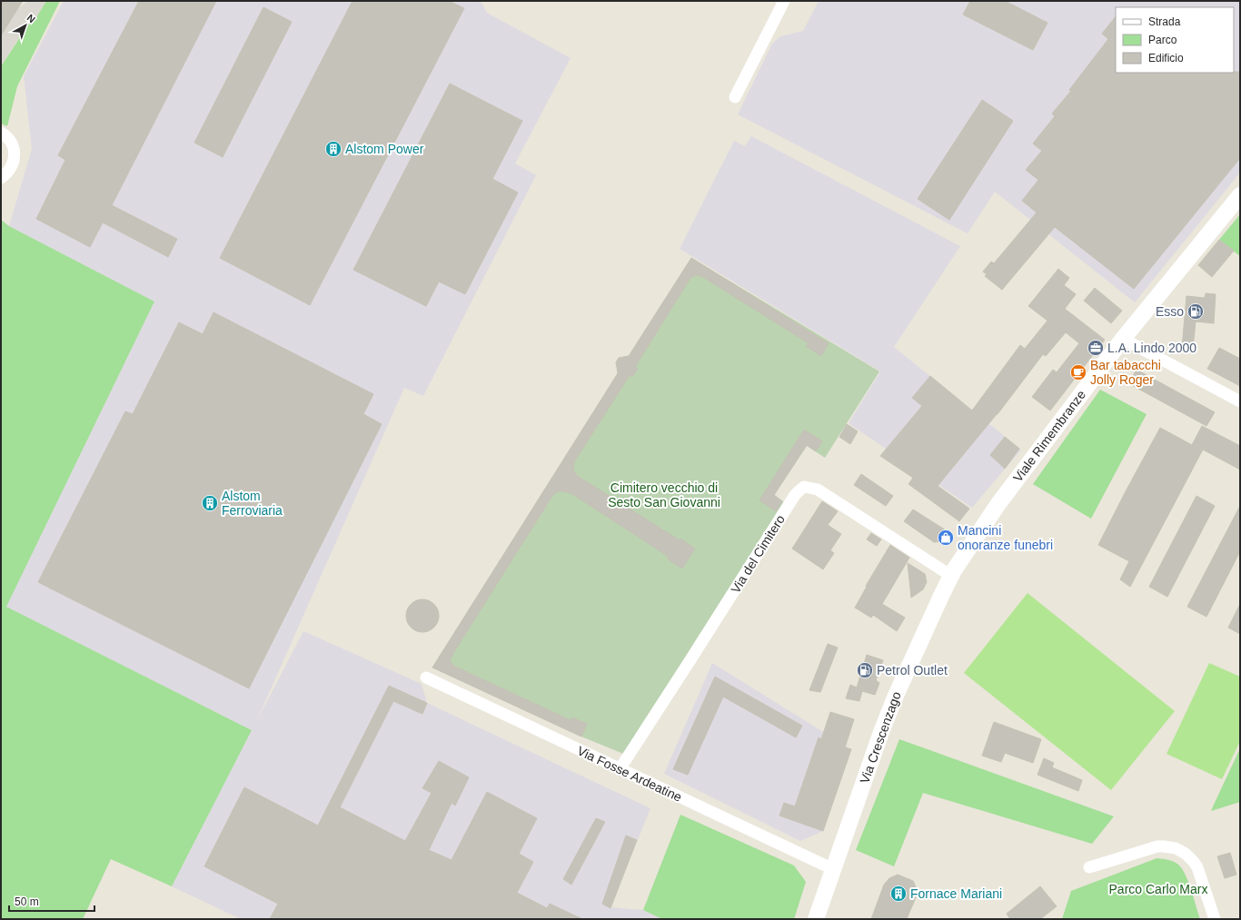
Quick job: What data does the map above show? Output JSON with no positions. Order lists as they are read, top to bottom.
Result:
{
  "streets": {
    "street": [
      "Viale Rimembranze",
      "Via del Cimitero",
      "Via Crescenzago",
      "Via Fosse Ardeatine"
    ]
  },
  "crossings": [
    ["Viale Rimembranze", "Via Crescenzago"],
    ["Via del Cimitero", "Via Crescenzago"],
    ["Via del Cimitero", "Via Fosse Ardeatine"],
    ["Via Crescenzago", "Via Fosse Ardeatine"]
  ],
  "parks": ["Cimitero vecchio di Sesto San Giovanni", "Parco Carlo Marx"],
  "places": {
    "building": ["Alstom Power", "Alstom Ferroviaria", "Fornace Mariani"],
    "fuel station": ["Esso", "Petrol Outlet"],
    "office": ["L.A. Lindo 2000"],
    "cafe": ["Bar tabacchi Jolly Roger"],
    "shop": ["Mancini onoranze funebri"]
  },
  "legend": ["Strada", "Parco", "Edificio"],
  "scale_bar": "50 m",
  "north": "top right"
}
